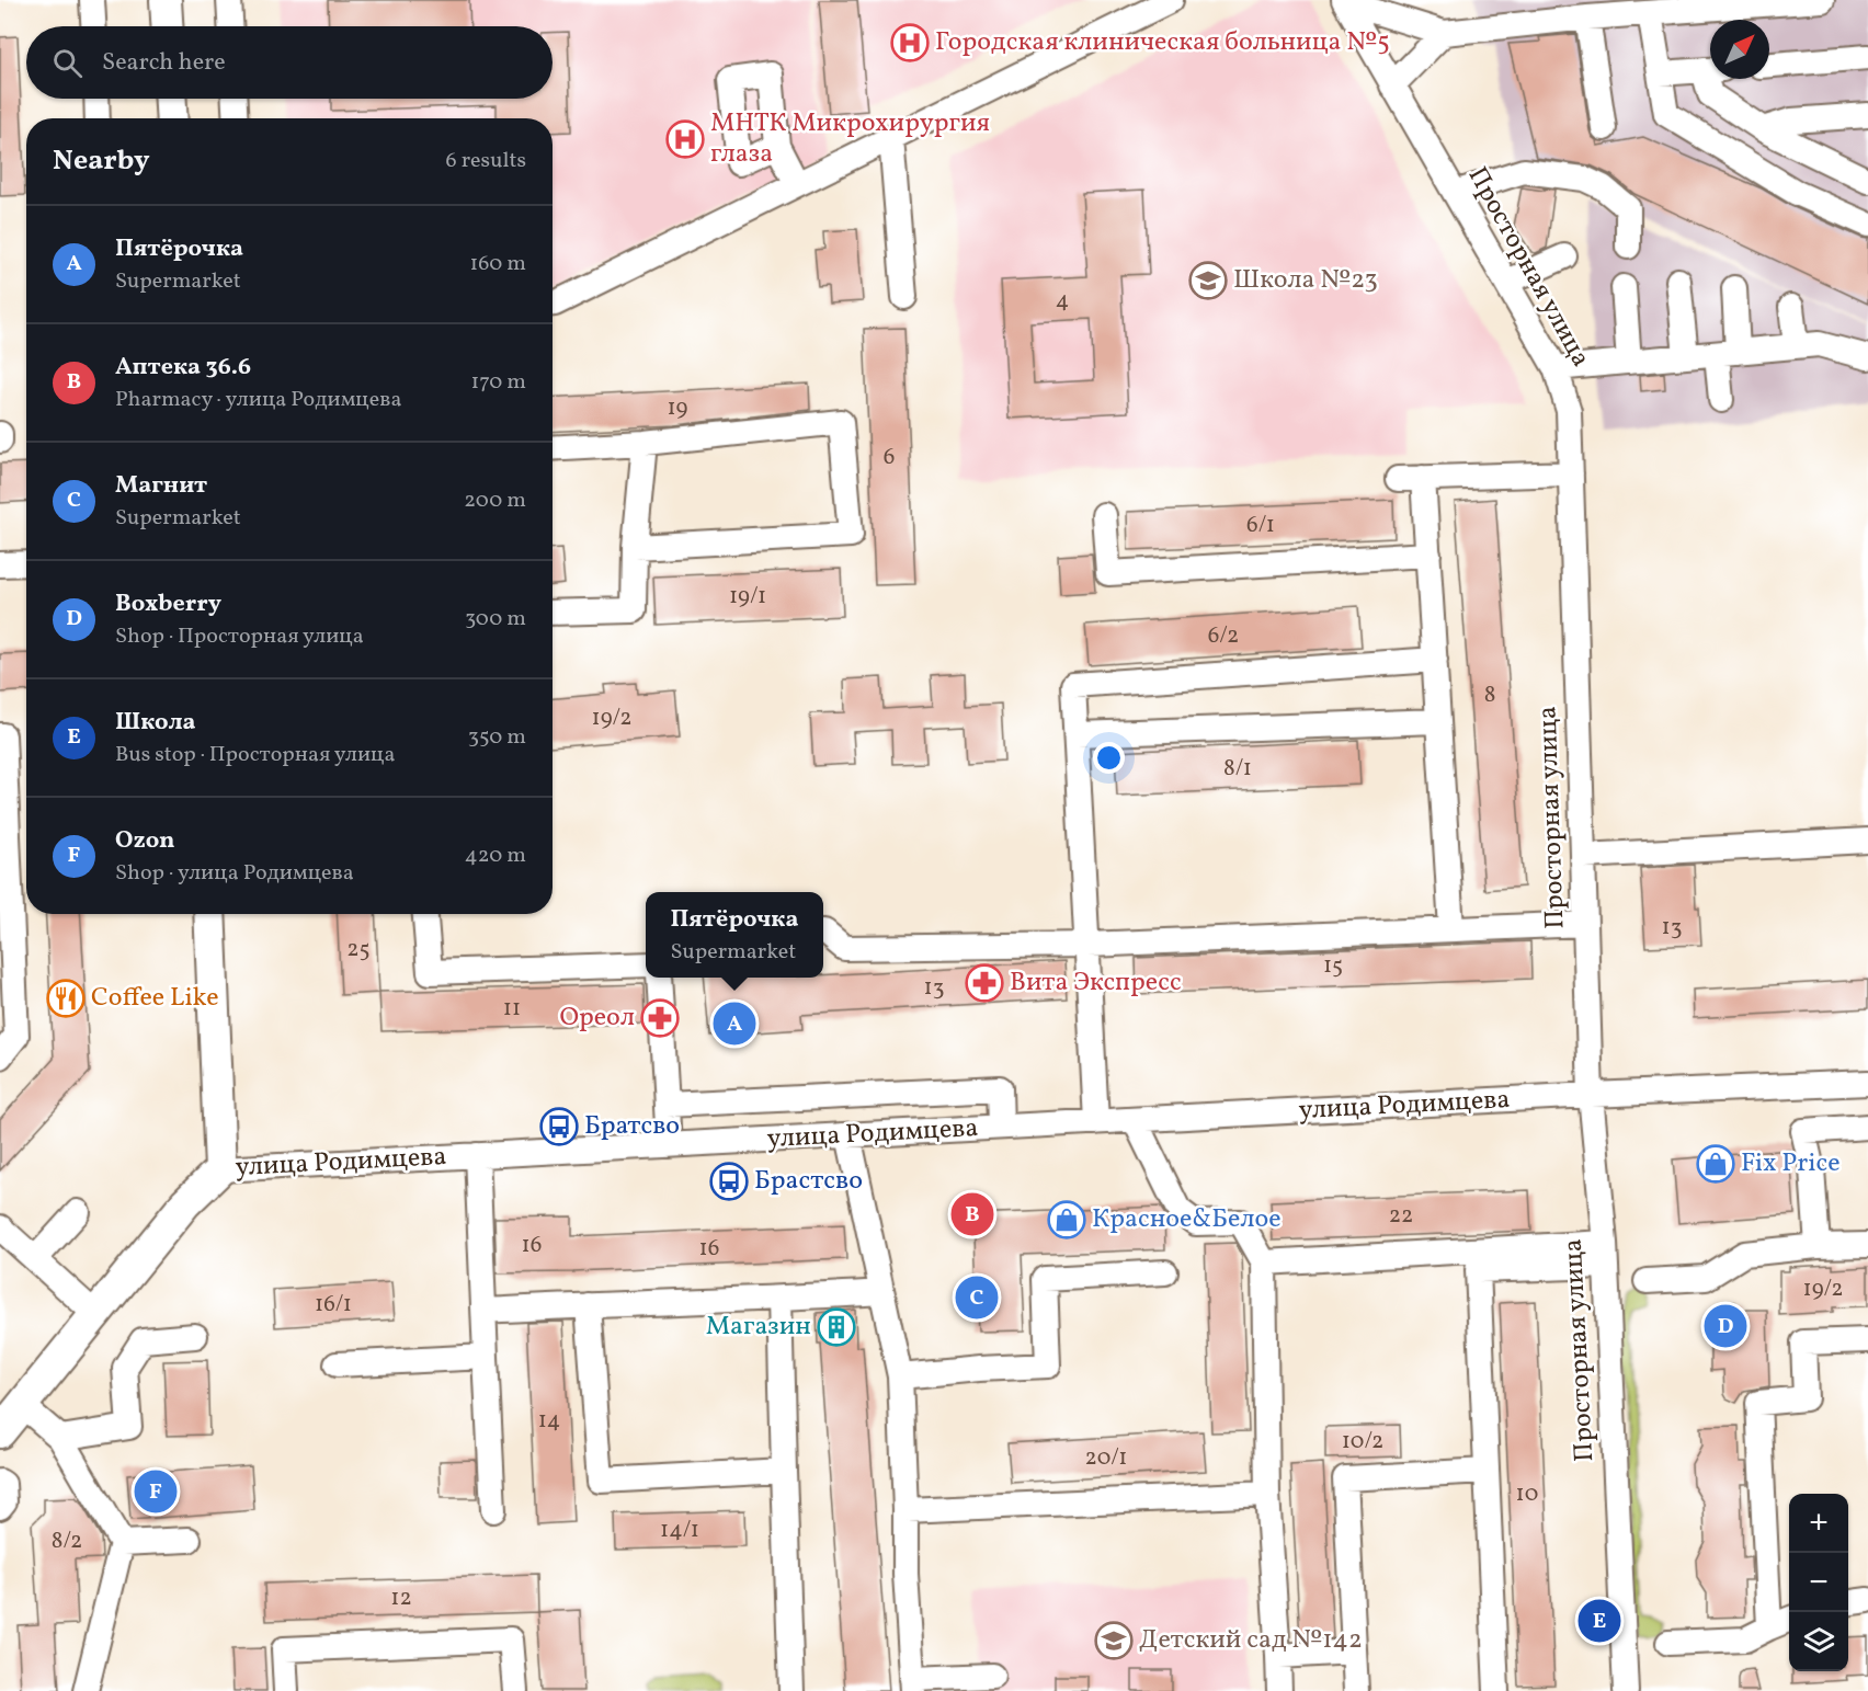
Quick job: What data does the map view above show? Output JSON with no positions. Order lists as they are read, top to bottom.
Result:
{
  "streets": {
    "main road": ["улица Родимцева"],
    "street": ["Просторная улица"]
  },
  "crossings": [
    ["Просторная улица", "улица Родимцева"]
  ],
  "places": {
    "hospital": ["Городская клиническая больница №5", "МНТК Микрохирургия глаза"],
    "school or university": ["Школа №23", "Детский сад №142"],
    "pharmacy": ["Вита Экспресс", "Ореол"],
    "restaurant": ["Coffee Like"],
    "bus stop": ["Братсво", "Брастсво"],
    "shop": ["Fix Price", "Красное&Белое"],
    "building": ["Магазин"]
  },
  "house_numbers": [
    "4",
    "19",
    "6",
    "6/1",
    "19/1",
    "6/2",
    "8",
    "19/2",
    "8/1",
    "13",
    "25",
    "15",
    "13",
    "11",
    "22",
    "16",
    "16",
    "19/2",
    "16/1",
    "14",
    "10/2",
    "20/1",
    "10",
    "14/1",
    "8/2",
    "12"
  ],
  "north": "top right",
  "page": {
    "search": "Search here",
    "heading": ["Nearby", "6 results"],
    "list": [
      {
        "mark": "A",
        "name": "Пятёрочка",
        "note": "Supermarket",
        "value": "160 m"
      },
      {
        "mark": "B",
        "name": "Аптека 36.6",
        "note": "Pharmacy · улица Родимцева",
        "value": "170 m"
      },
      {
        "mark": "C",
        "name": "Магнит",
        "note": "Supermarket",
        "value": "200 m"
      },
      {
        "mark": "D",
        "name": "Boxberry",
        "note": "Shop · Просторная улица",
        "value": "300 m"
      },
      {
        "mark": "E",
        "name": "Школа",
        "note": "Bus stop · Просторная улица",
        "value": "350 m"
      },
      {
        "mark": "F",
        "name": "Ozon",
        "note": "Shop · улица Родимцева",
        "value": "420 m"
      }
    ],
    "popup": ["Пятёрочка", "Supermarket"],
    "pins": [
      "A",
      "B",
      "C",
      "D",
      "F",
      "E"
    ],
    "map_buttons": ["+", "−"]
  }
}
